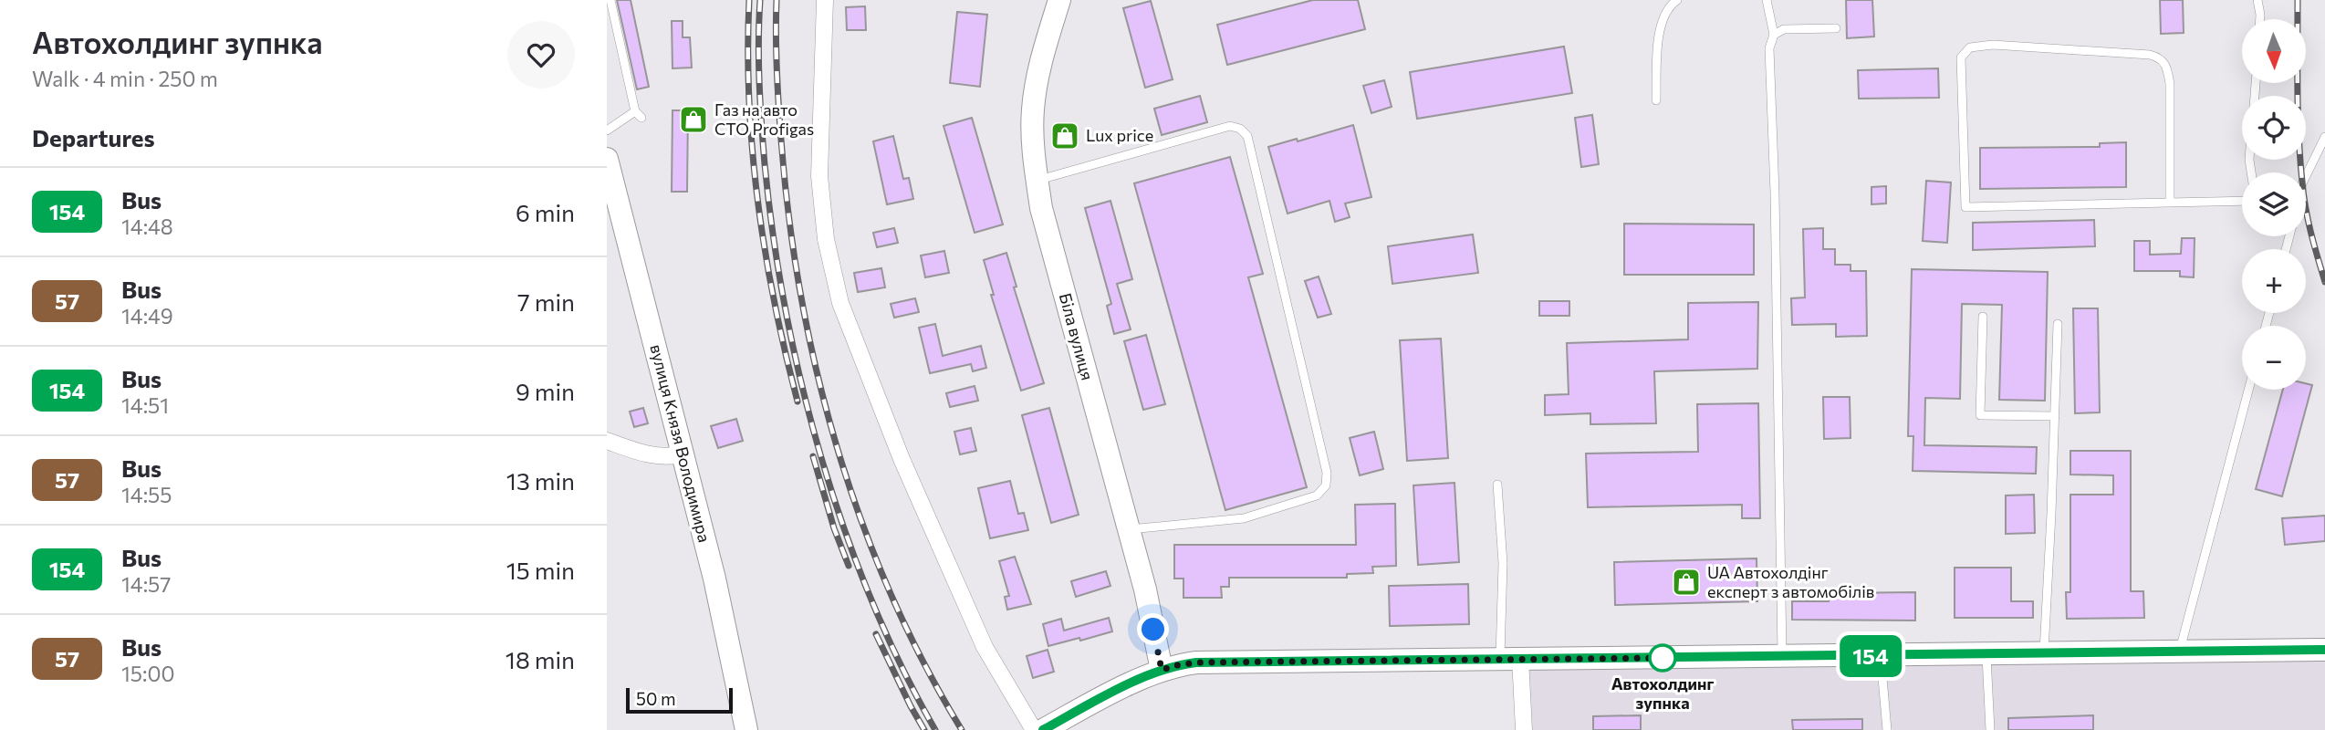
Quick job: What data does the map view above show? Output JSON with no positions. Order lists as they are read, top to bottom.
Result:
{
  "streets": {
    "main road": ["Біла вулиця", "вулиця Князя Володимира"]
  },
  "places": {
    "shop": ["Газ на авто СТО Profigas", "Lux price", "UA Автохолдінг експерт з автомобілів"],
    "other": ["Автохолдинг зупнка"]
  },
  "lines": ["bus line 154"],
  "scale_bar": "50 m",
  "north": "bottom",
  "page": {
    "heading": [
      ["Автохолдинг зупнка", "Walk · 4 min · 250 m"],
      "Departures"
    ],
    "on_map": "154",
    "map_buttons": ["+", "−"],
    "list": [
      {
        "mark": "154",
        "name": "Bus",
        "note": "14:48",
        "value": "6 min"
      },
      {
        "mark": "57",
        "name": "Bus",
        "note": "14:49",
        "value": "7 min"
      },
      {
        "mark": "154",
        "name": "Bus",
        "note": "14:51",
        "value": "9 min"
      },
      {
        "mark": "57",
        "name": "Bus",
        "note": "14:55",
        "value": "13 min"
      },
      {
        "mark": "154",
        "name": "Bus",
        "note": "14:57",
        "value": "15 min"
      },
      {
        "mark": "57",
        "name": "Bus",
        "note": "15:00",
        "value": "18 min"
      }
    ],
    "scale": "50 m"
  }
}
